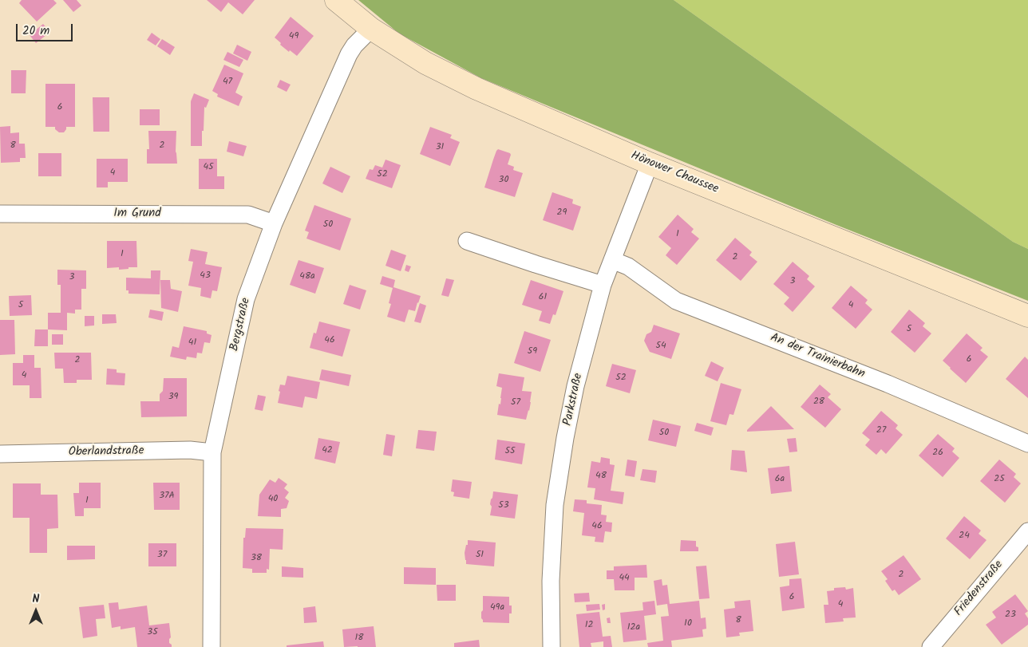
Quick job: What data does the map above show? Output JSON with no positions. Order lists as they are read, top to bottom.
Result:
{
  "streets": {
    "main road": ["Hönower Chaussee"],
    "street": [
      "Im Grund",
      "Bergstraße",
      "An der Trainierbahn",
      "Parkstraße",
      "Oberlandstraße",
      "Friedenstraße"
    ]
  },
  "crossings": [
    ["Hönower Chaussee", "Bergstraße"],
    ["Hönower Chaussee", "Parkstraße"],
    ["Im Grund", "Bergstraße"],
    ["Bergstraße", "Oberlandstraße"],
    ["An der Trainierbahn", "Parkstraße"]
  ],
  "house_numbers": [
    "49",
    "47",
    "6",
    "8",
    "2",
    "31",
    "45",
    "4",
    "52",
    "30",
    "29",
    "50",
    "1",
    "1",
    "2",
    "43",
    "48a",
    "3",
    "3",
    "61",
    "5",
    "4",
    "5",
    "46",
    "41",
    "54",
    "59",
    "6",
    "2",
    "4",
    "52",
    "39",
    "28",
    "57",
    "27",
    "50",
    "42",
    "55",
    "26",
    "48",
    "6a",
    "25",
    "37A",
    "40",
    "1",
    "53",
    "46",
    "24",
    "37",
    "51",
    "38",
    "2",
    "44",
    "6",
    "4",
    "49a",
    "23",
    "8",
    "10",
    "12",
    "12a",
    "35",
    "18"
  ],
  "scale_bar": "20 m",
  "north": "top"
}
